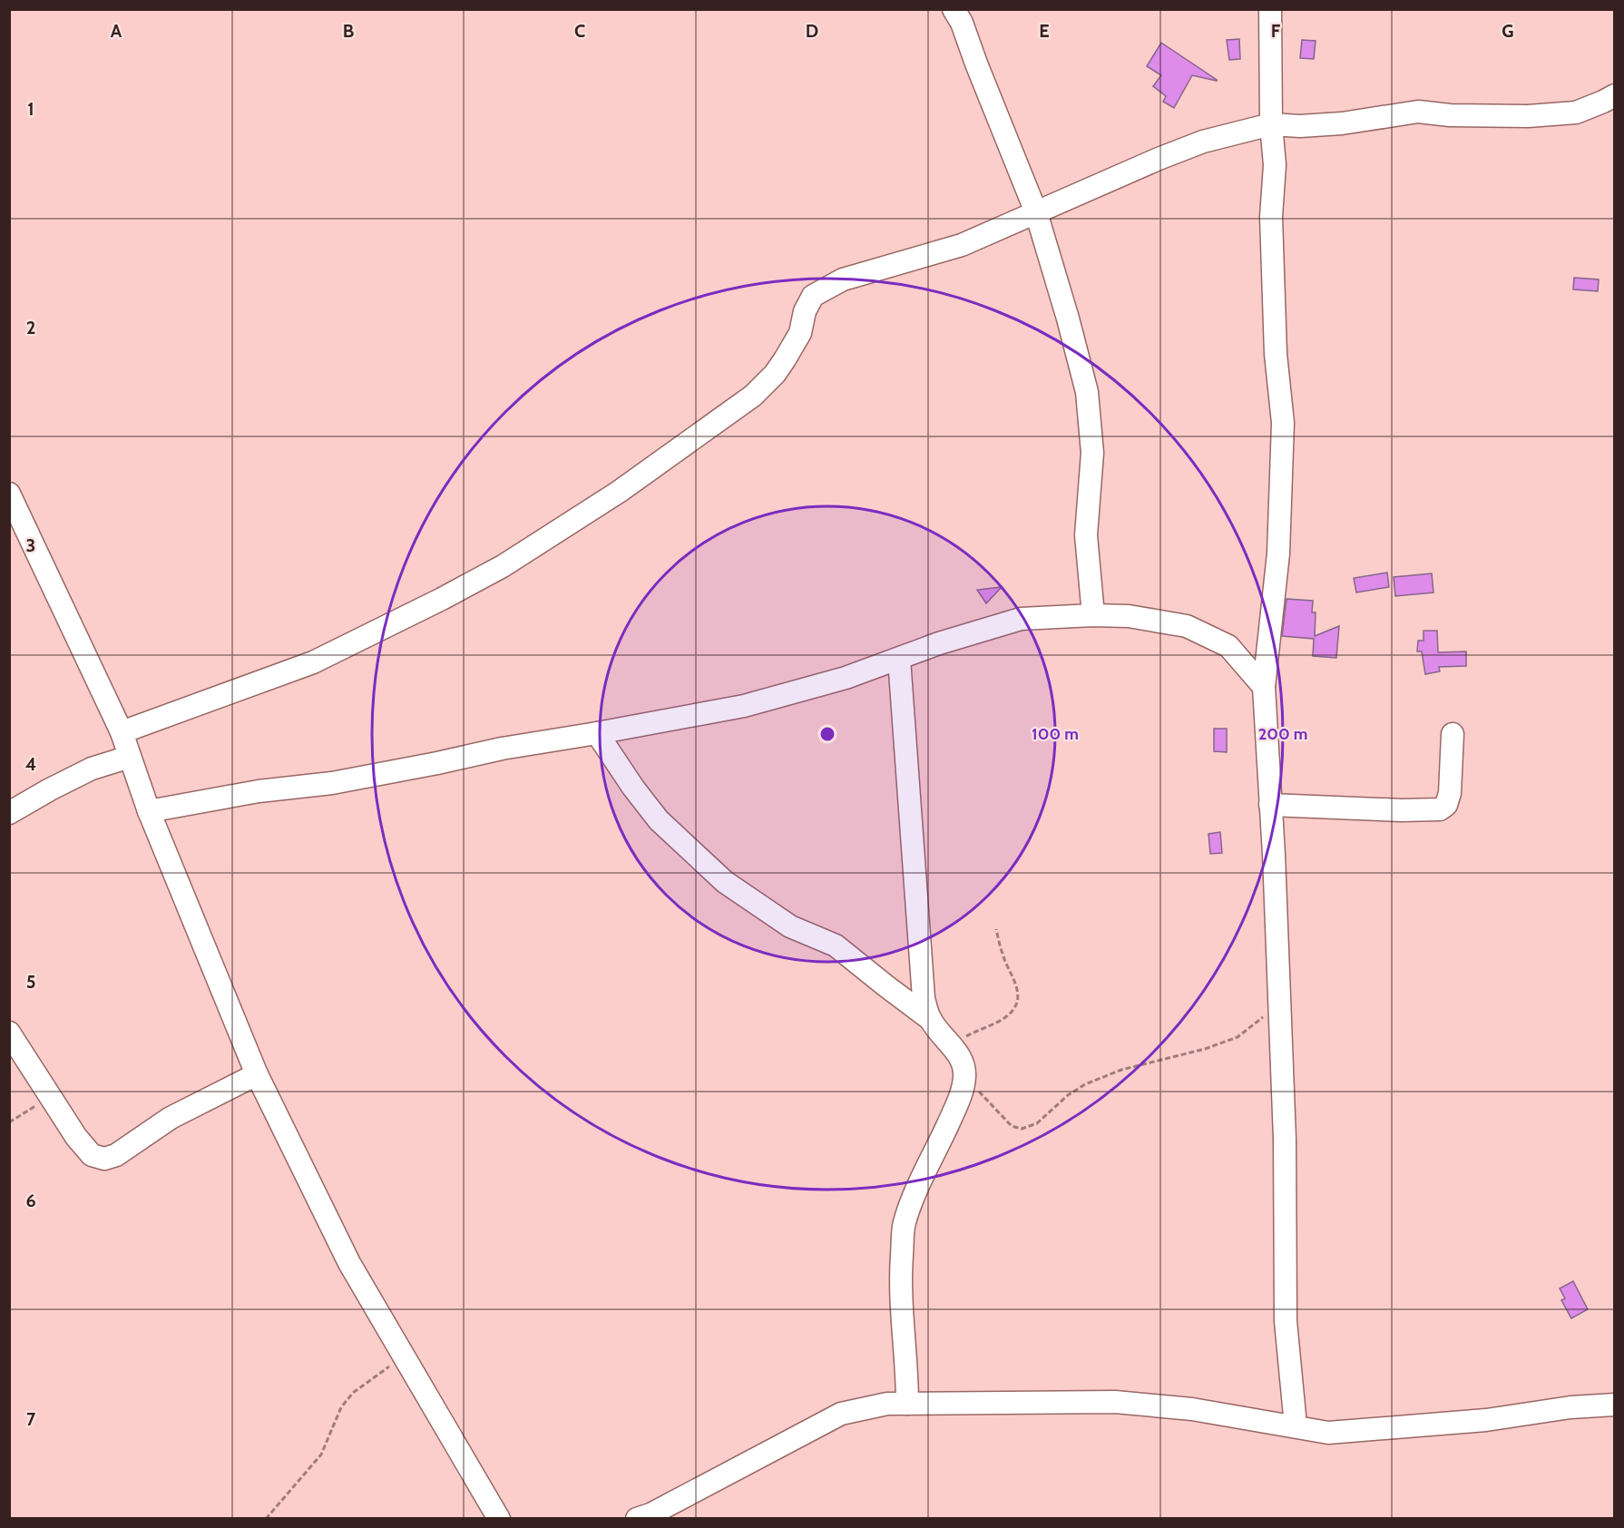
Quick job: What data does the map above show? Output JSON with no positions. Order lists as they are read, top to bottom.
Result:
{
  "grid": {
    "columns": [
      "A",
      "B",
      "C",
      "D",
      "E",
      "F",
      "G"
    ],
    "rows": [
      "1",
      "2",
      "3",
      "4",
      "5",
      "6",
      "7"
    ]
  },
  "rings": ["100 m", "200 m"]
}
